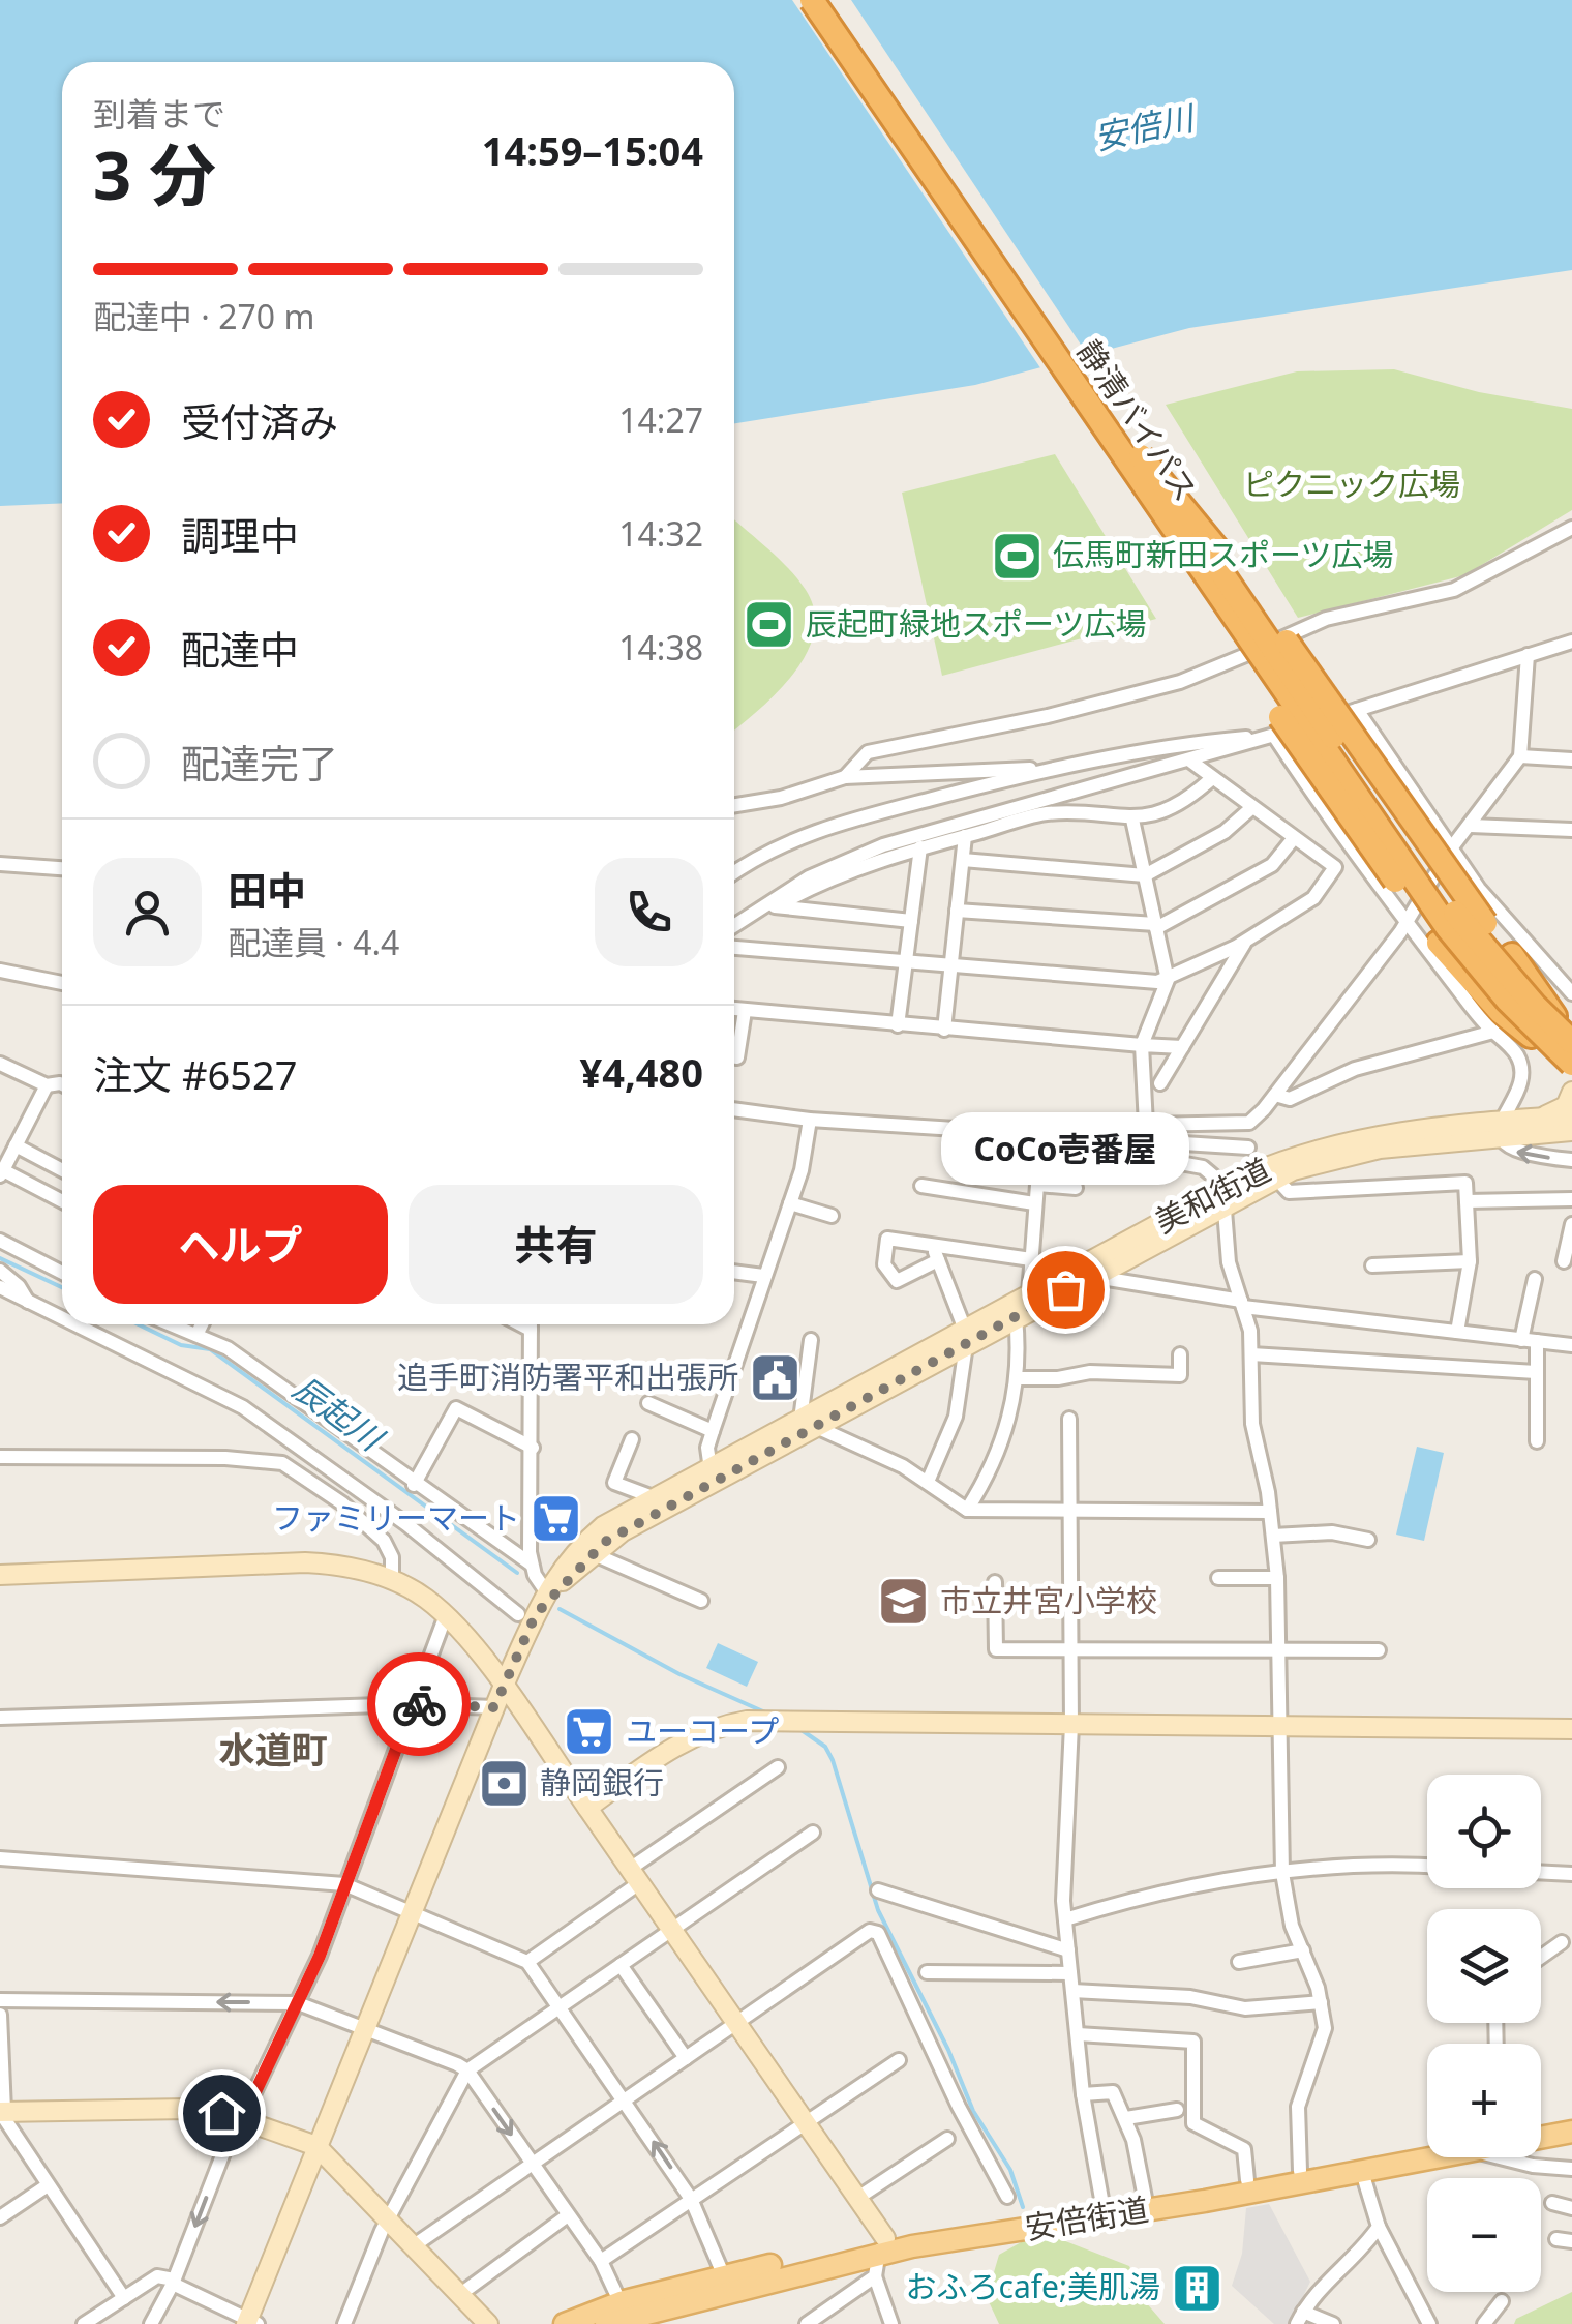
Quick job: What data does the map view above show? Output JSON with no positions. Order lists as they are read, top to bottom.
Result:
{
  "streets": {
    "highway": ["静清バイパス"],
    "main road": ["安倍街道"],
    "street": ["美和街道"]
  },
  "districts": ["水道町"],
  "water": ["安倍川", "辰起川"],
  "parks": ["ピクニック広場"],
  "places": {
    "sports": ["伝馬町新田スポーツ広場", "辰起町緑地スポーツ広場"],
    "other": ["CoCo壱番屋"],
    "public building": ["追手町消防署平和出張所"],
    "supermarket": ["ファミリーマート", "ユーコープ"],
    "school or university": ["市立井宮小学校"],
    "bank": ["静岡銀行"],
    "building": ["おふろcafe;美肌湯"]
  },
  "page": {
    "heading": ["3 分", "到着まで", "14:59–15:04"],
    "panel": [
      "田中",
      "配達員 · 4.4",
      "注文 #6527",
      "¥4,480"
    ],
    "bar": "配達中 · 270 m",
    "list": [
      ["受付済み", "14:27"],
      ["調理中", "14:32"],
      ["配達中", "14:38"],
      "配達完了"
    ],
    "bubble": "CoCo壱番屋",
    "buttons": ["ヘルプ", "共有"],
    "map_buttons": ["+", "−"]
  }
}
